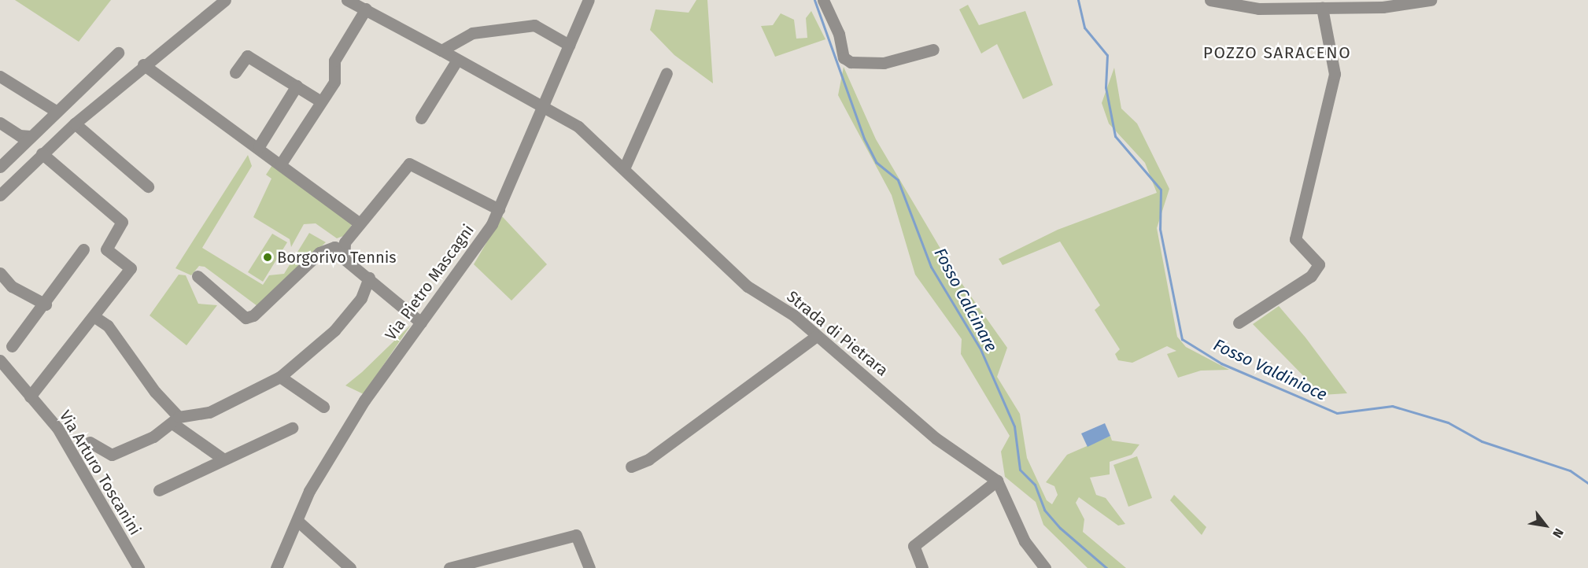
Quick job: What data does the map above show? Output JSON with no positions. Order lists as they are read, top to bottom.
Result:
{
  "streets": {
    "street": ["Via Pietro Mascagni", "Strada di Pietrara", "Via Arturo Toscanini"]
  },
  "crossings": [
    ["Via Pietro Mascagni", "Strada di Pietrara"]
  ],
  "districts": ["POZZO SARACENO"],
  "water": ["Fosso Calcinare", "Fosso Valdinioce"],
  "places": ["Borgorivo Tennis"],
  "north": "bottom right"
}
